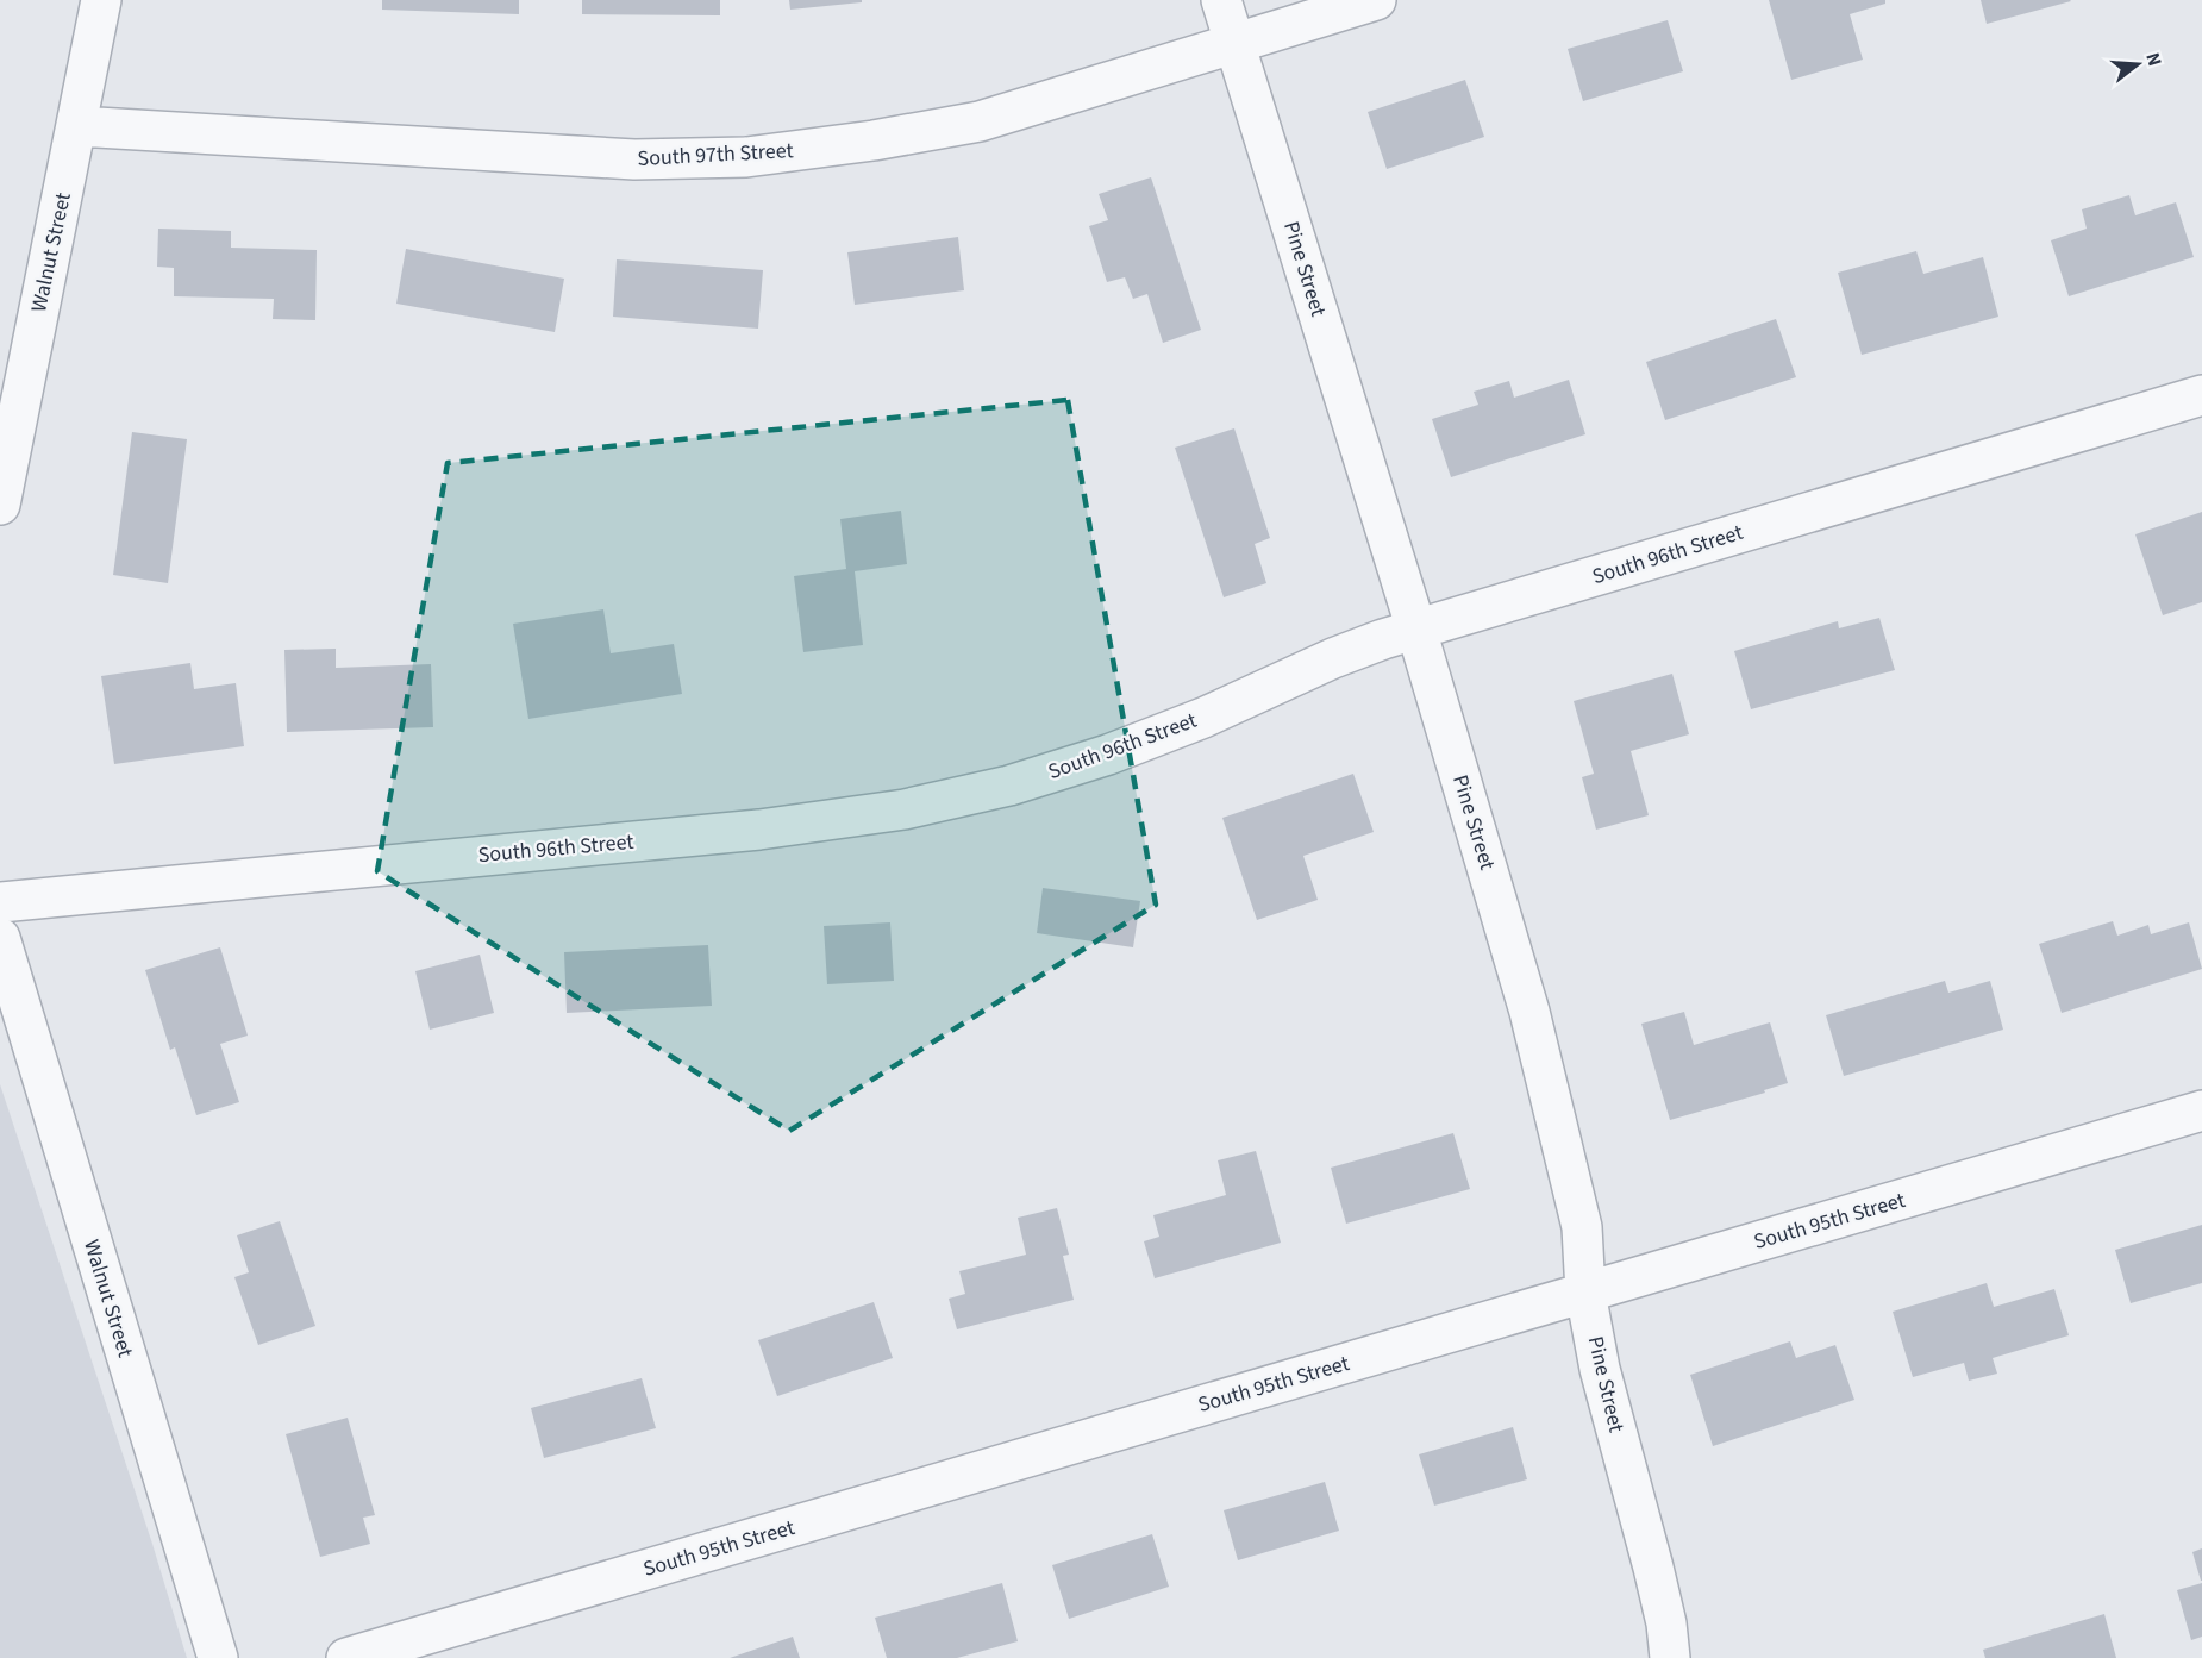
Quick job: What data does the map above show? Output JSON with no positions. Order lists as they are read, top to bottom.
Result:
{
  "streets": {
    "street": [
      "South 97th Street",
      "Walnut Street",
      "Pine Street",
      "South 96th Street",
      "South 95th Street"
    ]
  },
  "crossings": [
    ["South 97th Street", "Walnut Street"],
    ["South 97th Street", "Pine Street"],
    ["Pine Street", "South 96th Street"],
    ["Pine Street", "South 95th Street"]
  ],
  "north": "right"
}
